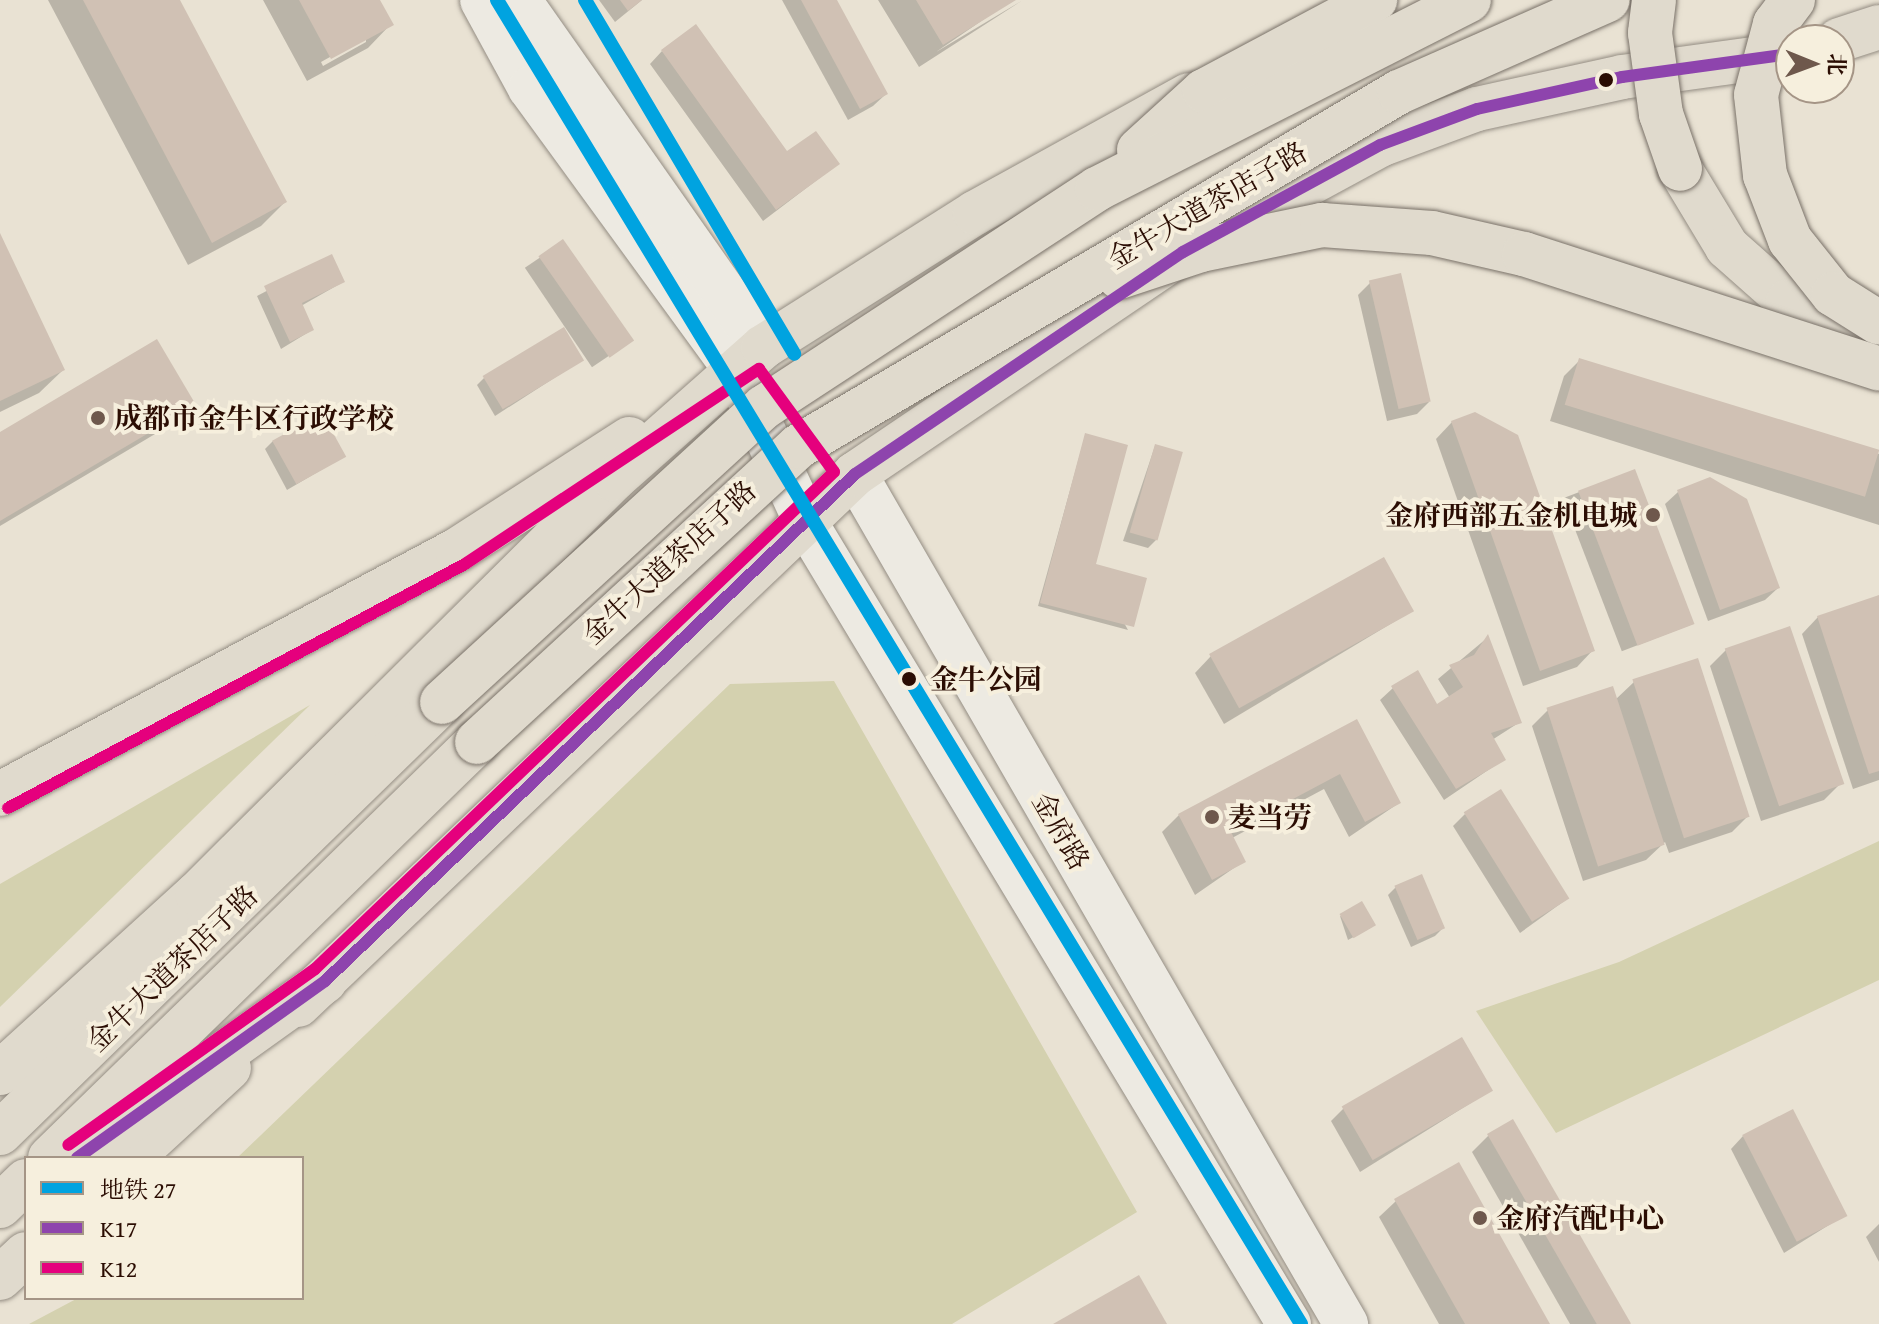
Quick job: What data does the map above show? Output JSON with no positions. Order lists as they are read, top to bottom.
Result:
{
  "streets": {
    "main road": ["金牛大道茶店子路", "金府路"]
  },
  "places": [
    "成都市金牛区行政学校",
    "金府西部五金机电城",
    "金牛公园",
    "麦当劳",
    "金府汽配中心"
  ],
  "lines": ["metro line 27", "transit line K17", "transit line K12"],
  "legend": ["地铁 27", "K17", "K12"],
  "north": "right"
}
